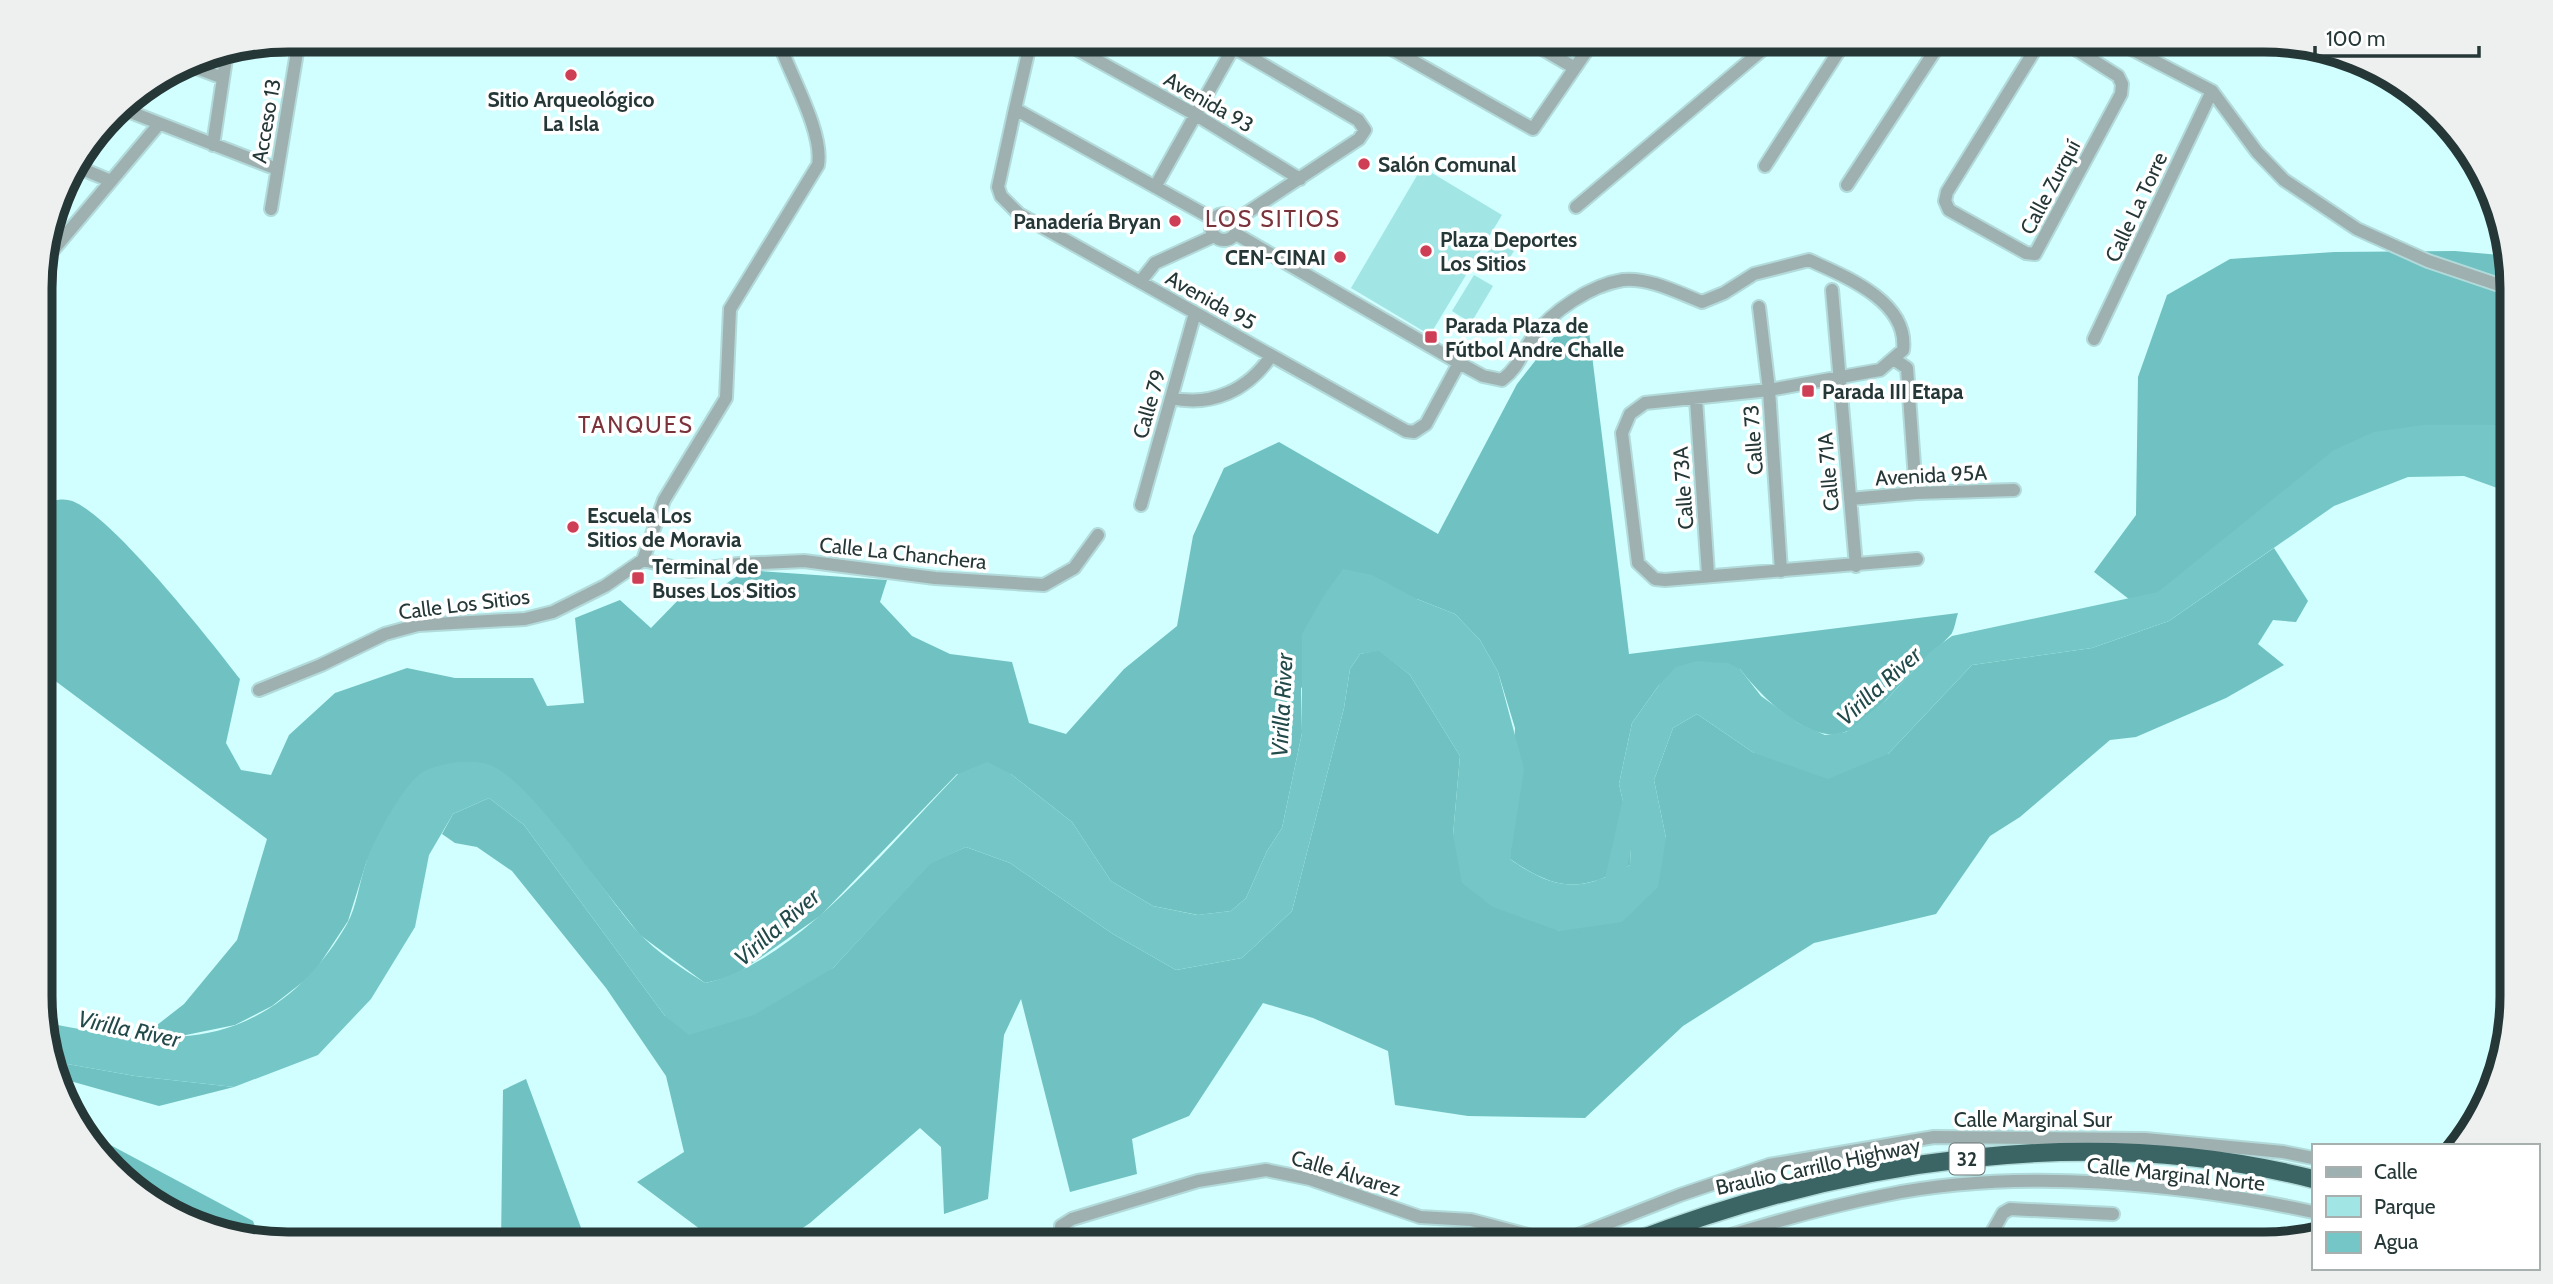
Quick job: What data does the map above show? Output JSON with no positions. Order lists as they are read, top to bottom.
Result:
{
  "streets": {
    "highway": ["32", "Braulio Carrillo Highway"],
    "street": [
      "Avenida 93",
      "Acceso 13",
      "Calle Zurquí",
      "Calle La Torre",
      "Avenida 95",
      "Calle 79",
      "Calle 73",
      "Calle 71A",
      "Avenida 95A",
      "Calle 73A",
      "Calle La Chanchera",
      "Calle Los Sitios",
      "Calle Marginal Sur",
      "Calle Álvarez",
      "Calle Marginal Norte"
    ]
  },
  "crossings": [
    ["Avenida 95", "Calle 79"],
    ["Calle 71A", "Avenida 95A"],
    ["Calle La Chanchera", "Calle Los Sitios"],
    ["Calle Marginal Sur", "Braulio Carrillo Highway"]
  ],
  "districts": ["LOS SITIOS", "TANQUES"],
  "water": ["Virilla River"],
  "places": {
    "other": [
      "Sitio Arqueológico La Isla",
      "Salón Comunal",
      "Panadería Bryan",
      "Plaza Deportes Los Sitios",
      "CEN-CINAI",
      "Escuela Los Sitios de Moravia"
    ],
    "transit": ["Parada Plaza de Fútbol Andre Challe", "Parada III Etapa", "Terminal de Buses Los Sitios"]
  },
  "legend": ["Calle", "Parque", "Agua"],
  "scale_bar": "100 m"
}
